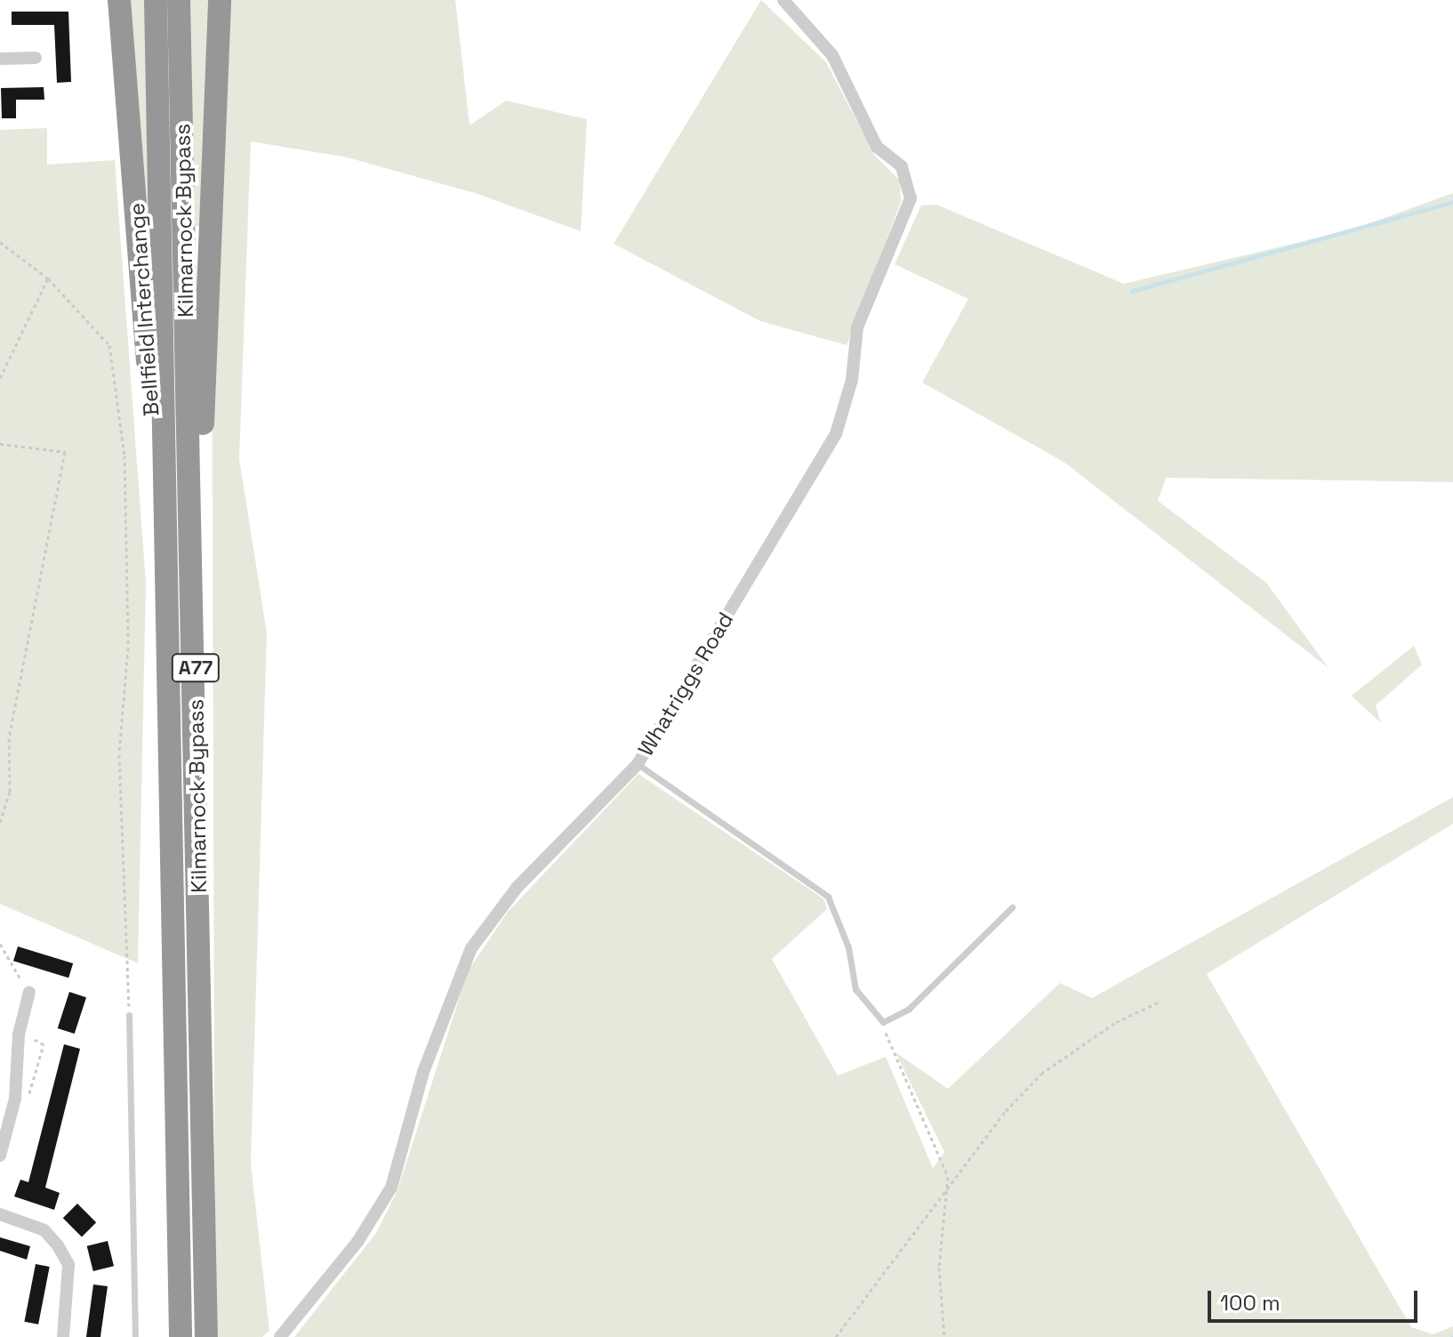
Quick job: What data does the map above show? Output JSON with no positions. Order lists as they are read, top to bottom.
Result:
{
  "streets": {
    "highway": ["Kilmarnock Bypass", "Bellfield Interchange", "A77"],
    "street": ["Whatriggs Road"]
  },
  "crossings": [
    ["Kilmarnock Bypass", "Bellfield Interchange"],
    ["Kilmarnock Bypass", "A77"]
  ],
  "scale_bar": "100 m"
}
